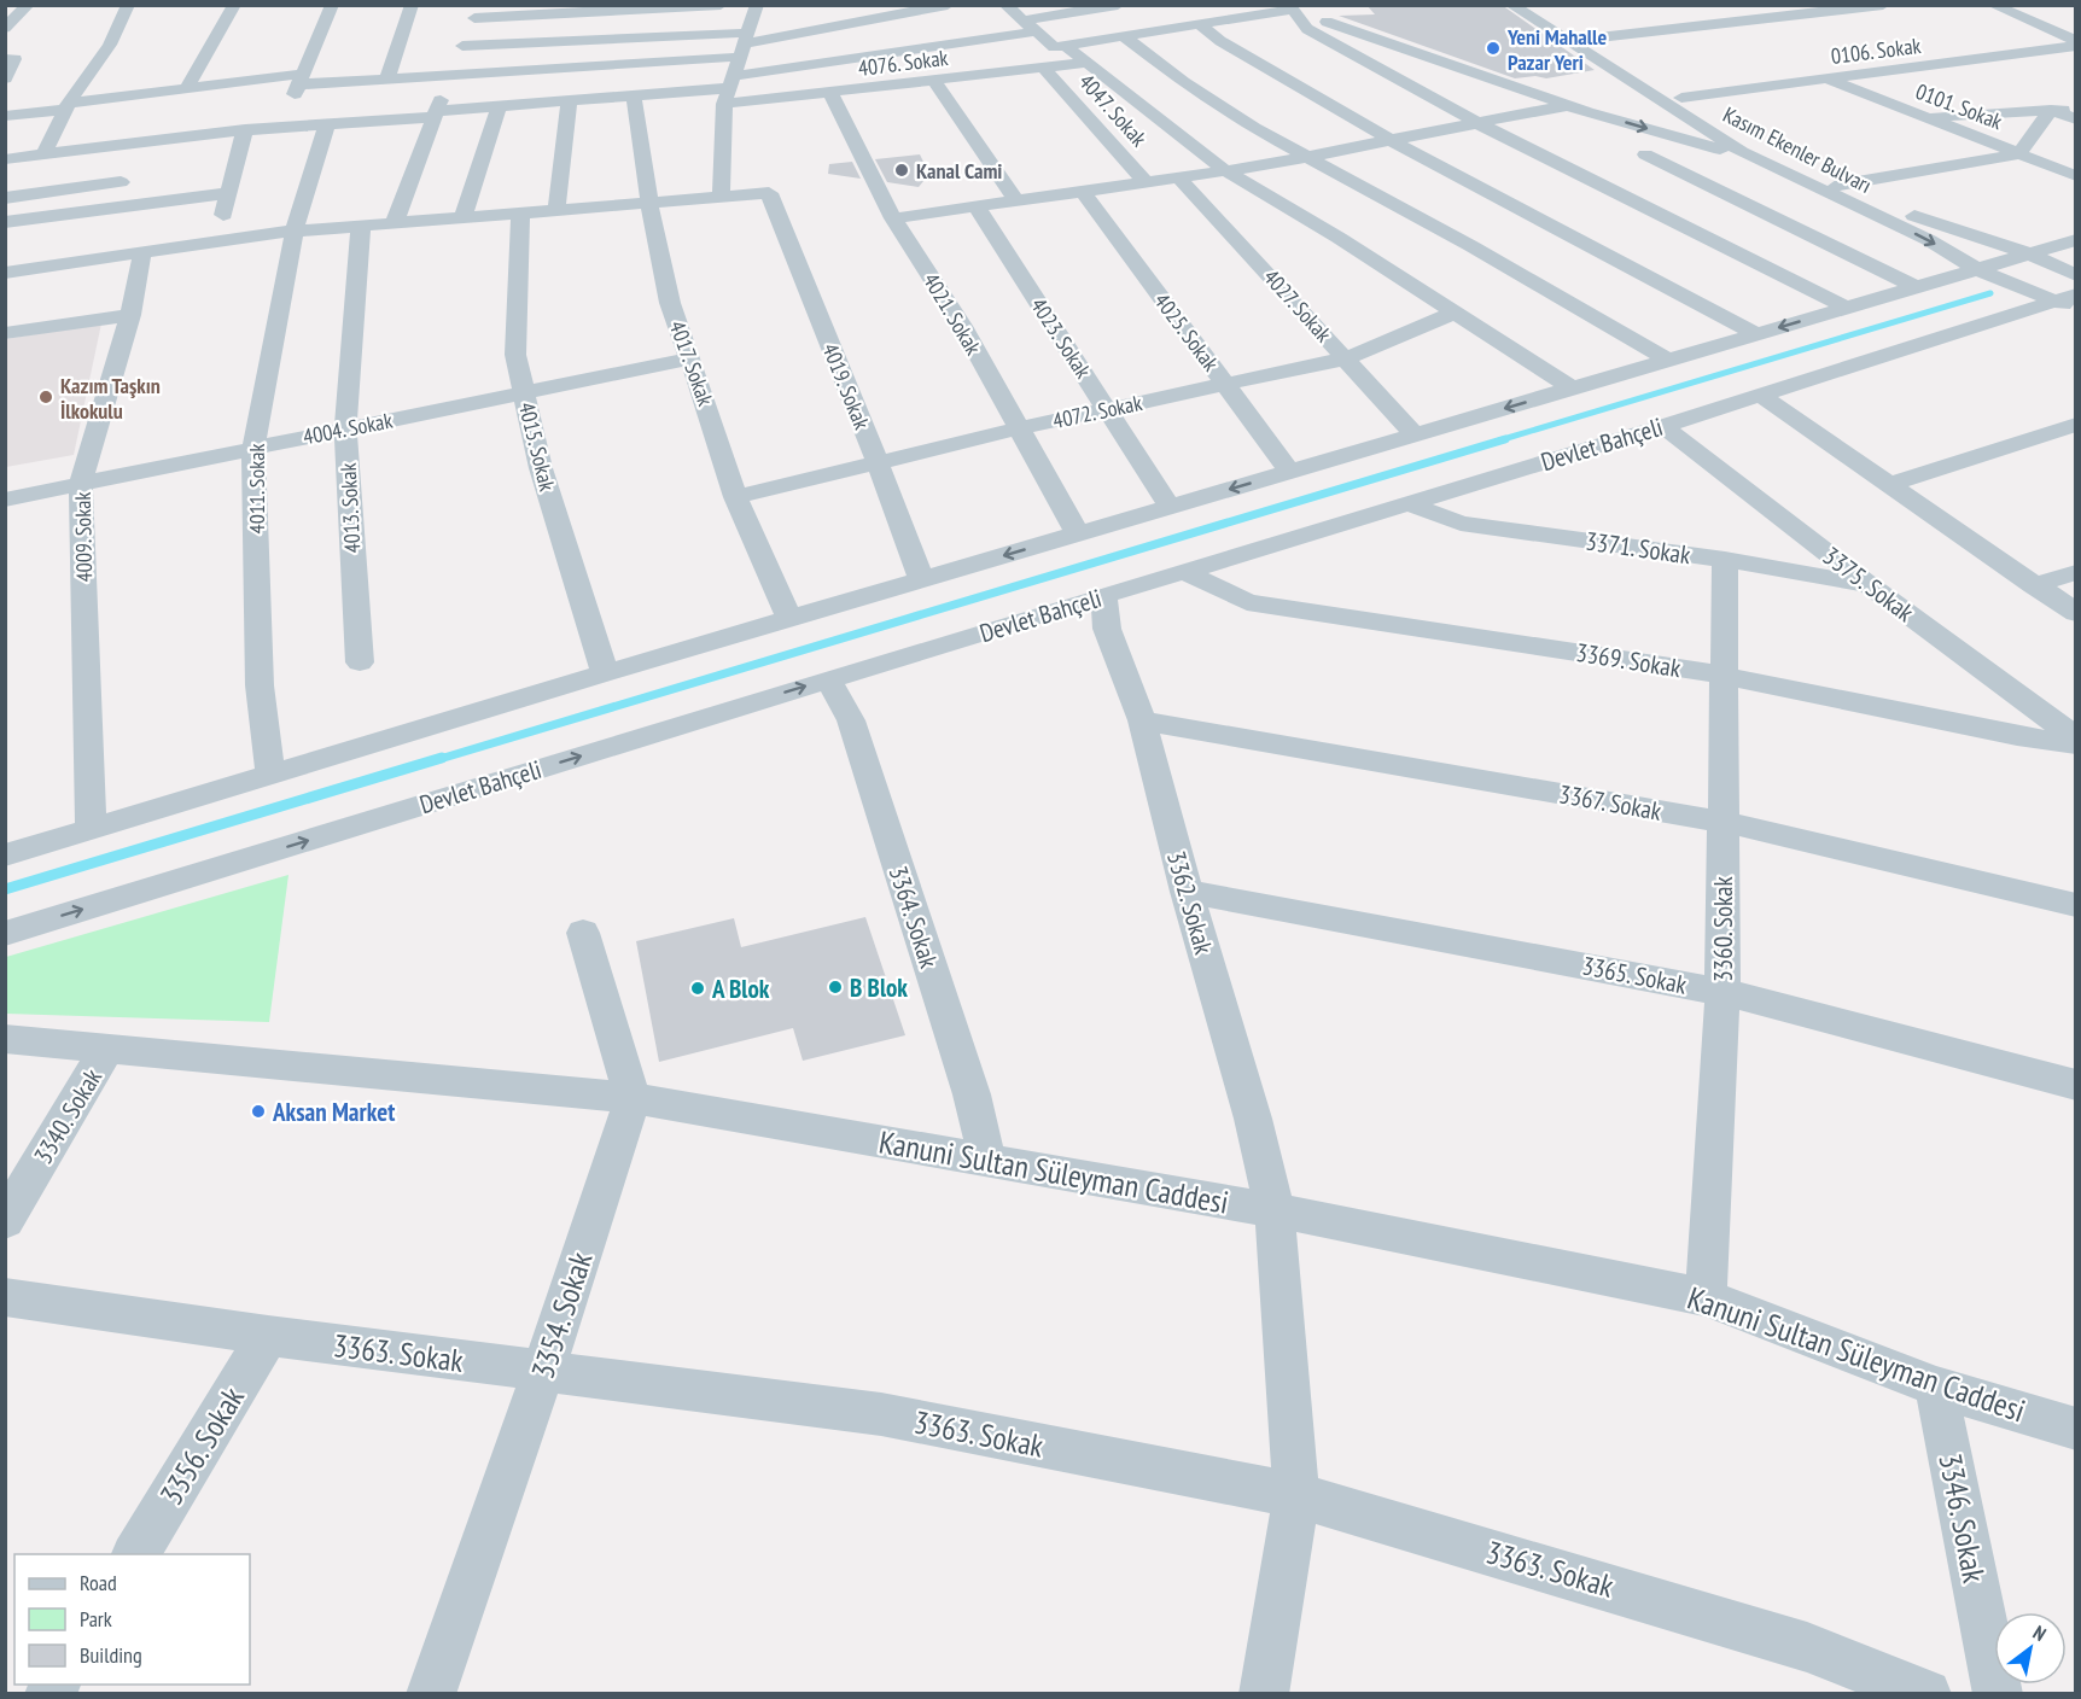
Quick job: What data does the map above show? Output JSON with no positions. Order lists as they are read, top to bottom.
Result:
{
  "streets": {
    "street": [
      "0106. Sokak",
      "4076. Sokak",
      "0101. Sokak",
      "4047. Sokak",
      "Kasım Ekenler Bulvarı",
      "4027. Sokak",
      "4021. Sokak",
      "4025. Sokak",
      "4023. Sokak",
      "4017. Sokak",
      "4019. Sokak",
      "4072. Sokak",
      "4004. Sokak",
      "Devlet Bahçeli",
      "4015. Sokak",
      "4011. Sokak",
      "4013. Sokak",
      "4009. Sokak",
      "3371. Sokak",
      "3375. Sokak",
      "3369. Sokak",
      "3367. Sokak",
      "3362. Sokak",
      "3364. Sokak",
      "3360. Sokak",
      "3365. Sokak",
      "3340. Sokak",
      "Kanuni Sultan Süleyman Caddesi",
      "3354. Sokak",
      "3363. Sokak",
      "3356. Sokak",
      "3346. Sokak"
    ]
  },
  "crossings": [
    ["0106. Sokak", "0101. Sokak"],
    ["0106. Sokak", "Kasım Ekenler Bulvarı"],
    ["4076. Sokak", "4047. Sokak"],
    ["4076. Sokak", "4021. Sokak"],
    ["Kasım Ekenler Bulvarı", "Devlet Bahçeli"],
    ["4027. Sokak", "4072. Sokak"],
    ["4021. Sokak", "4072. Sokak"],
    ["4025. Sokak", "4072. Sokak"],
    ["4023. Sokak", "4072. Sokak"],
    ["4017. Sokak", "4072. Sokak"],
    ["4017. Sokak", "4004. Sokak"],
    ["4019. Sokak", "4072. Sokak"],
    ["4004. Sokak", "4015. Sokak"],
    ["4004. Sokak", "4011. Sokak"],
    ["4004. Sokak", "4013. Sokak"],
    ["4004. Sokak", "4009. Sokak"],
    ["Devlet Bahçeli", "3371. Sokak"],
    ["Devlet Bahçeli", "3375. Sokak"],
    ["Devlet Bahçeli", "3369. Sokak"],
    ["Devlet Bahçeli", "3362. Sokak"],
    ["Devlet Bahçeli", "3364. Sokak"],
    ["3371. Sokak", "3375. Sokak"],
    ["3371. Sokak", "3360. Sokak"],
    ["3369. Sokak", "3360. Sokak"],
    ["3367. Sokak", "3362. Sokak"],
    ["3367. Sokak", "3360. Sokak"],
    ["3362. Sokak", "3365. Sokak"],
    ["3362. Sokak", "Kanuni Sultan Süleyman Caddesi"],
    ["3362. Sokak", "3363. Sokak"],
    ["3364. Sokak", "Kanuni Sultan Süleyman Caddesi"],
    ["3360. Sokak", "3365. Sokak"],
    ["3360. Sokak", "Kanuni Sultan Süleyman Caddesi"],
    ["3340. Sokak", "Kanuni Sultan Süleyman Caddesi"],
    ["Kanuni Sultan Süleyman Caddesi", "3354. Sokak"],
    ["Kanuni Sultan Süleyman Caddesi", "3346. Sokak"],
    ["3354. Sokak", "3363. Sokak"],
    ["3363. Sokak", "3356. Sokak"]
  ],
  "places": [
    "Yeni Mahalle Pazar Yeri",
    "Kanal Cami",
    "Kazım Taşkın İlkokulu",
    "B Blok",
    "A Blok",
    "Aksan Market"
  ],
  "legend": ["Road", "Park", "Building"],
  "north": "top right"
}
